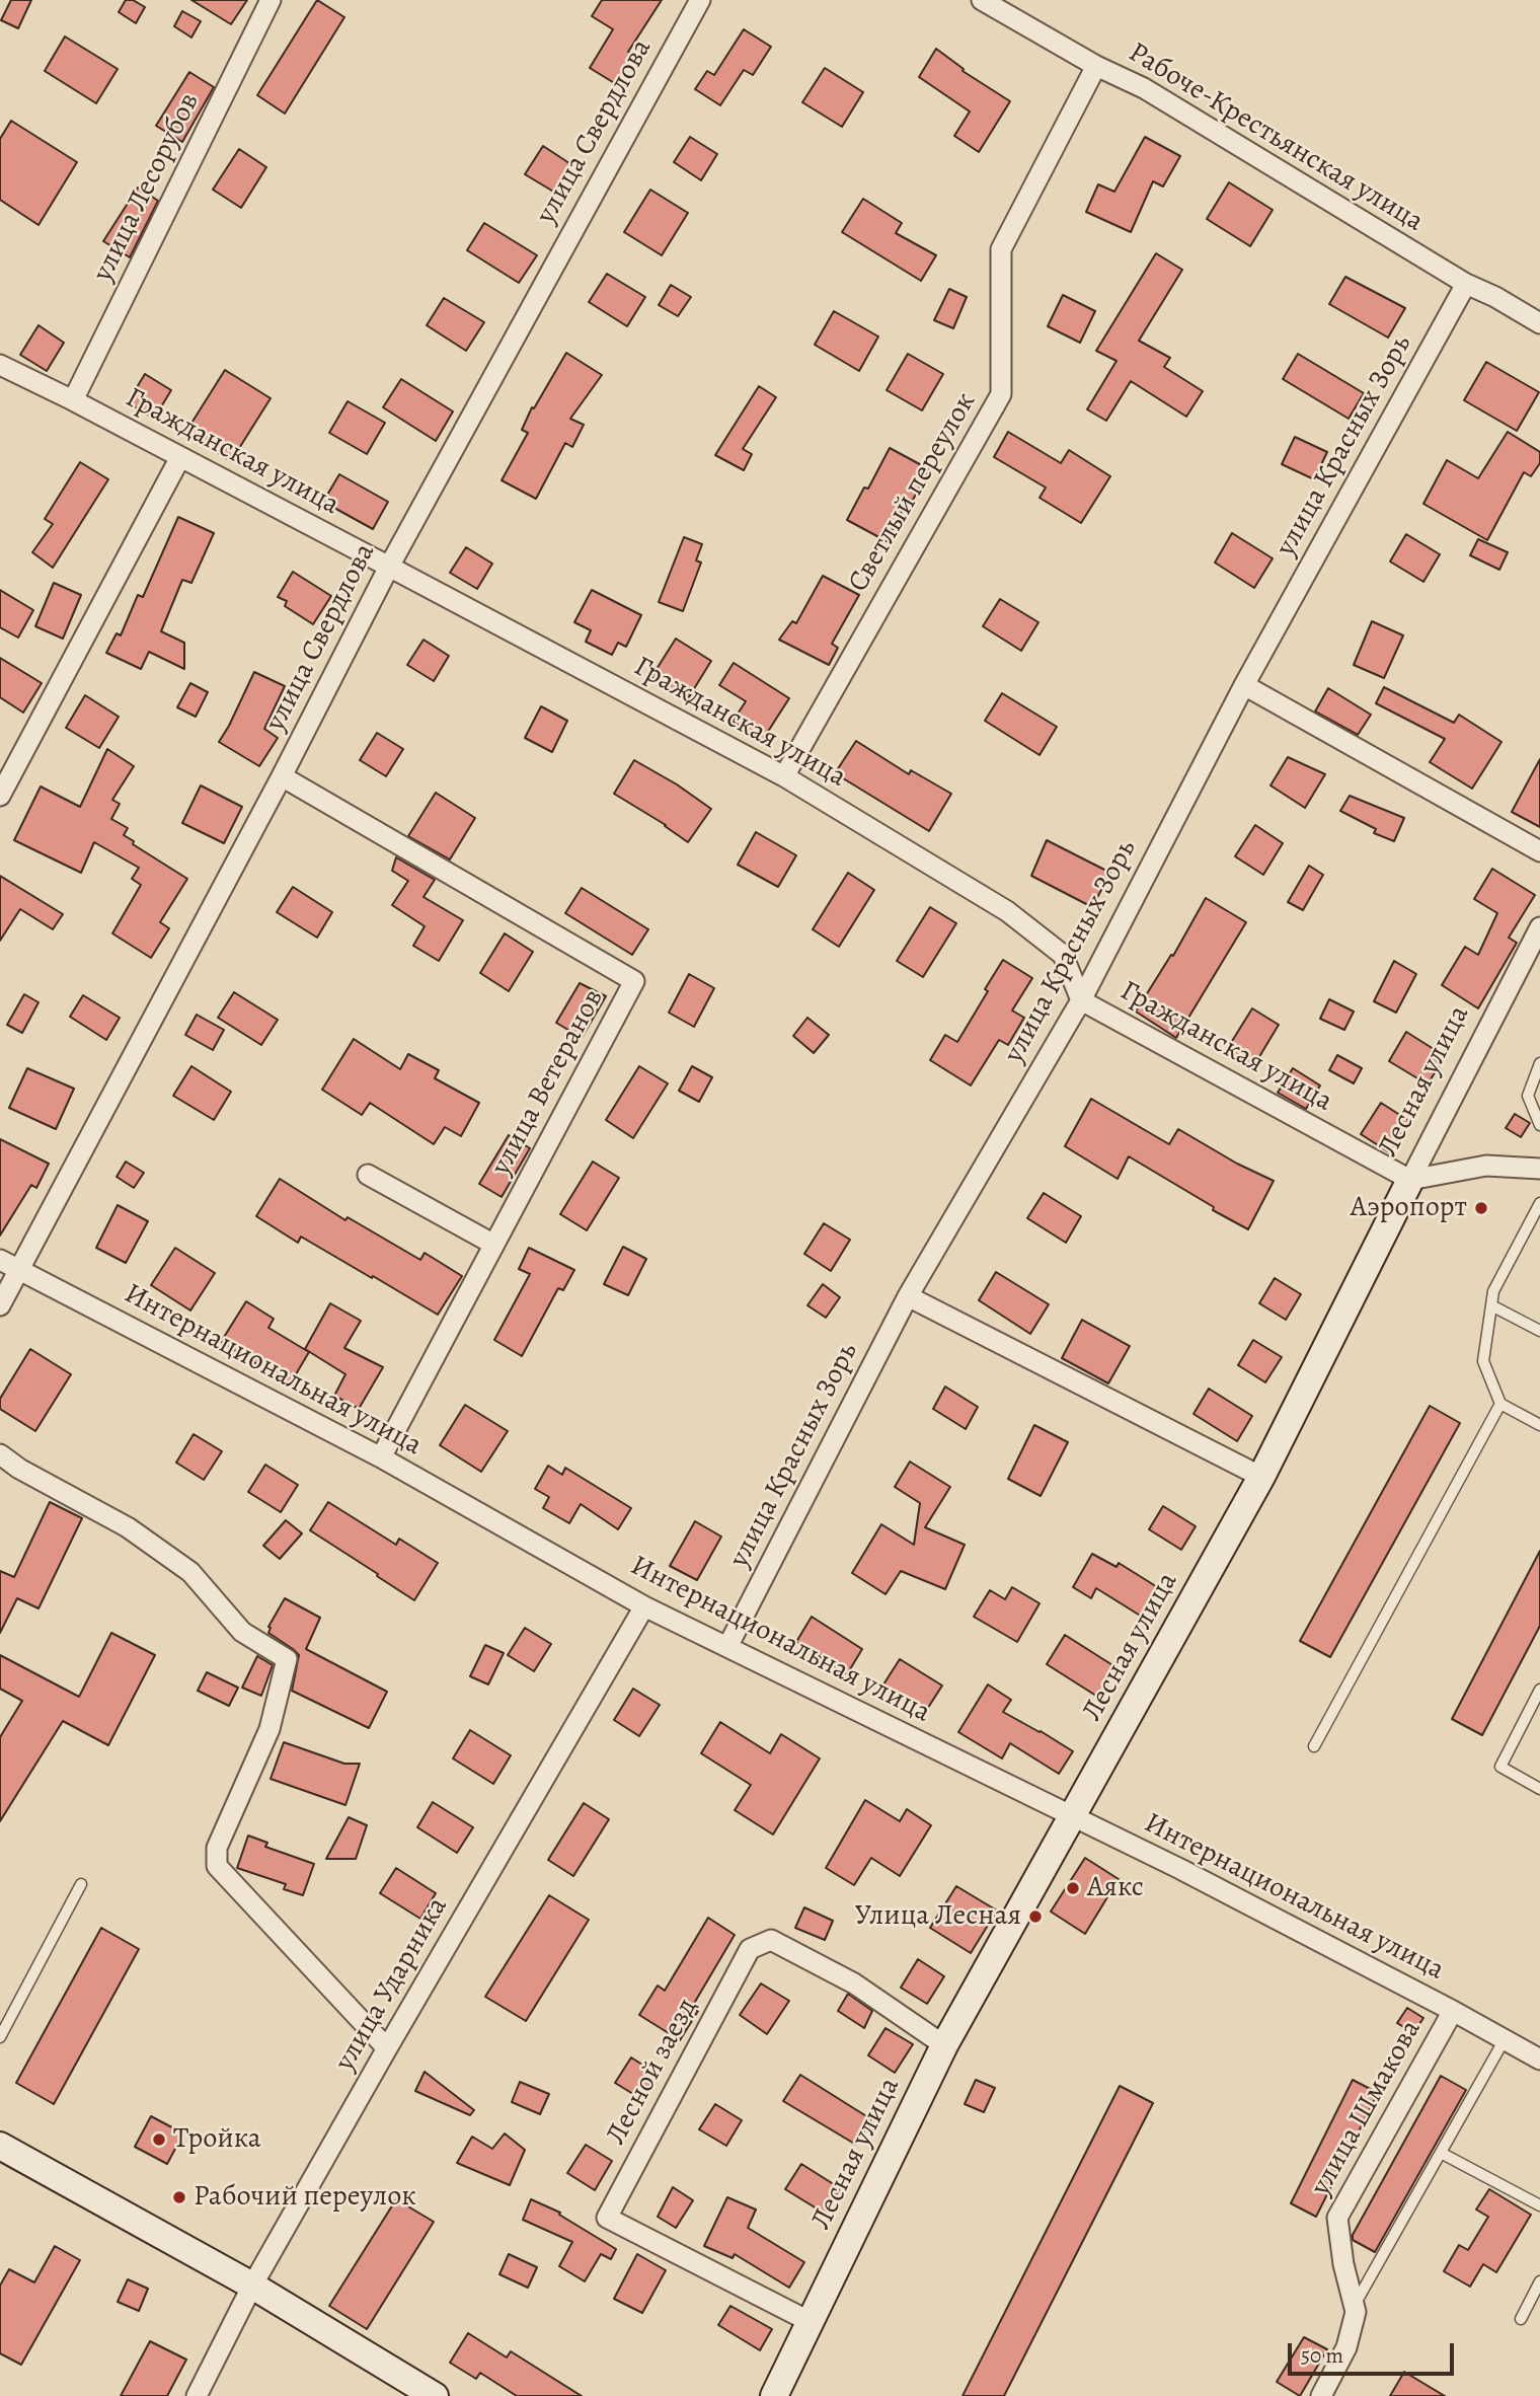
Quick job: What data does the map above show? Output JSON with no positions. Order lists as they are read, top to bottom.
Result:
{
  "streets": {
    "street": [
      "улица Свердлова",
      "Рабоче-Крестьянская улица",
      "улица Лесорубов",
      "улица Красных Зорь",
      "Гражданская улица",
      "Светлый переулок",
      "Лесная улица",
      "улица Ветеранов",
      "Интернациональная улица",
      "улица Ударника",
      "Лесной заезд",
      "улица Шмакова"
    ]
  },
  "crossings": [
    ["улица Свердлова", "Гражданская улица"],
    ["улица Свердлова", "улица Ветеранов"],
    ["улица Свердлова", "Интернациональная улица"],
    ["Рабоче-Крестьянская улица", "улица Красных Зорь"],
    ["Рабоче-Крестьянская улица", "Светлый переулок"],
    ["улица Лесорубов", "Гражданская улица"],
    ["улица Красных Зорь", "Гражданская улица"],
    ["улица Красных Зорь", "Интернациональная улица"],
    ["Гражданская улица", "Светлый переулок"],
    ["Гражданская улица", "Лесная улица"],
    ["Лесная улица", "Интернациональная улица"],
    ["Лесная улица", "Лесной заезд"],
    ["улица Ветеранов", "Интернациональная улица"],
    ["Интернациональная улица", "улица Ударника"],
    ["Интернациональная улица", "улица Шмакова"]
  ],
  "places": [
    "Аэропорт",
    "Аякс",
    "Улица Лесная",
    "Тройка",
    "Рабочий переулок"
  ],
  "scale_bar": "50 m"
}
